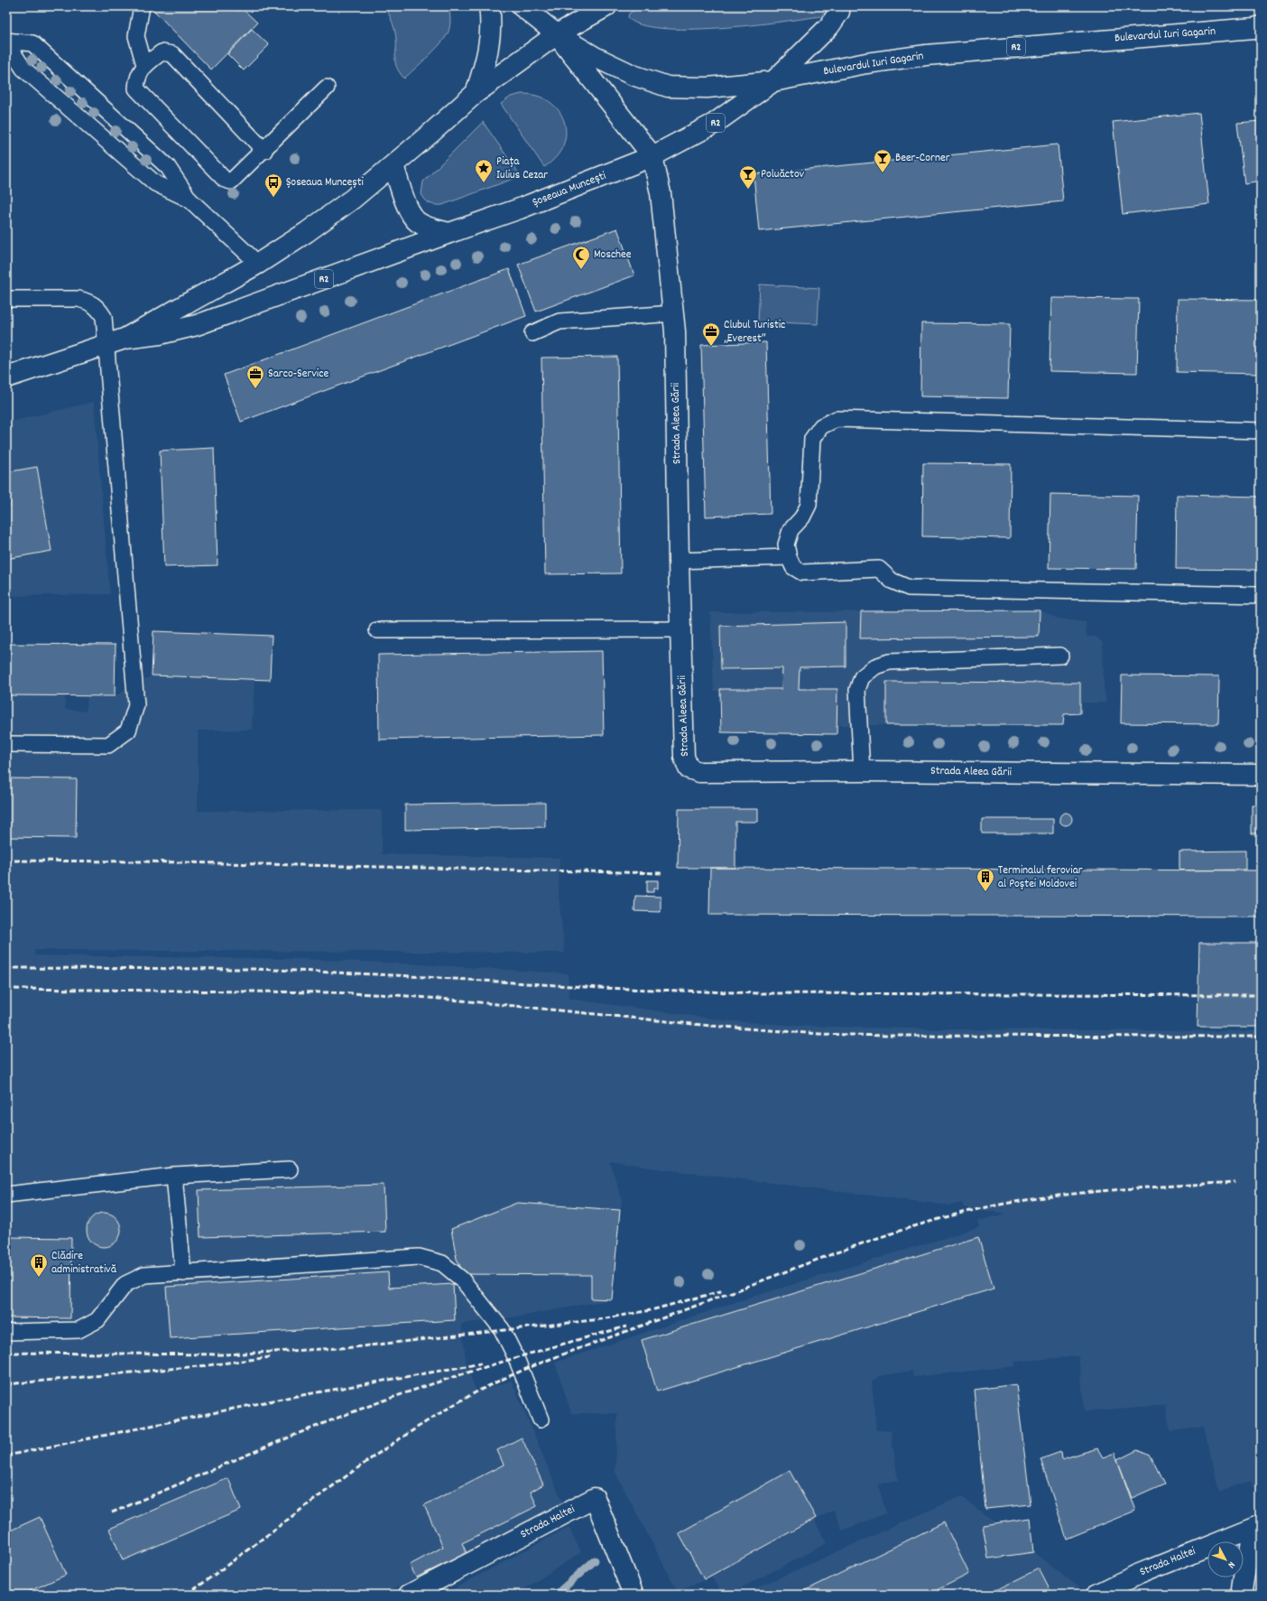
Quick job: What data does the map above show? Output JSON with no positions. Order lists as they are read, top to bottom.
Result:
{
  "streets": {
    "main road": [
      "Bulevardul Iuri Gagarin",
      "R2",
      "Șoseaua Muncești",
      "Strada Aleea Gării",
      "Strada Haltei"
    ]
  },
  "crossings": [
    ["Bulevardul Iuri Gagarin", "R2"],
    ["Bulevardul Iuri Gagarin", "Șoseaua Muncești"],
    ["R2", "Șoseaua Muncești"],
    ["Șoseaua Muncești", "Strada Aleea Gării"]
  ],
  "places": {
    "bar": ["Beer-Corner", "Poluăctov"],
    "place": ["Piața Iulius Cezar"],
    "bus stop": ["Șoseaua Muncești"],
    "mosque": ["Moschee"],
    "office": ["Clubul Turistic „Everest”", "Sarco-Service"],
    "building": ["Terminalul feroviar al Poștei Moldovei", "Clădire administrativă"]
  },
  "north": "bottom right"
}
